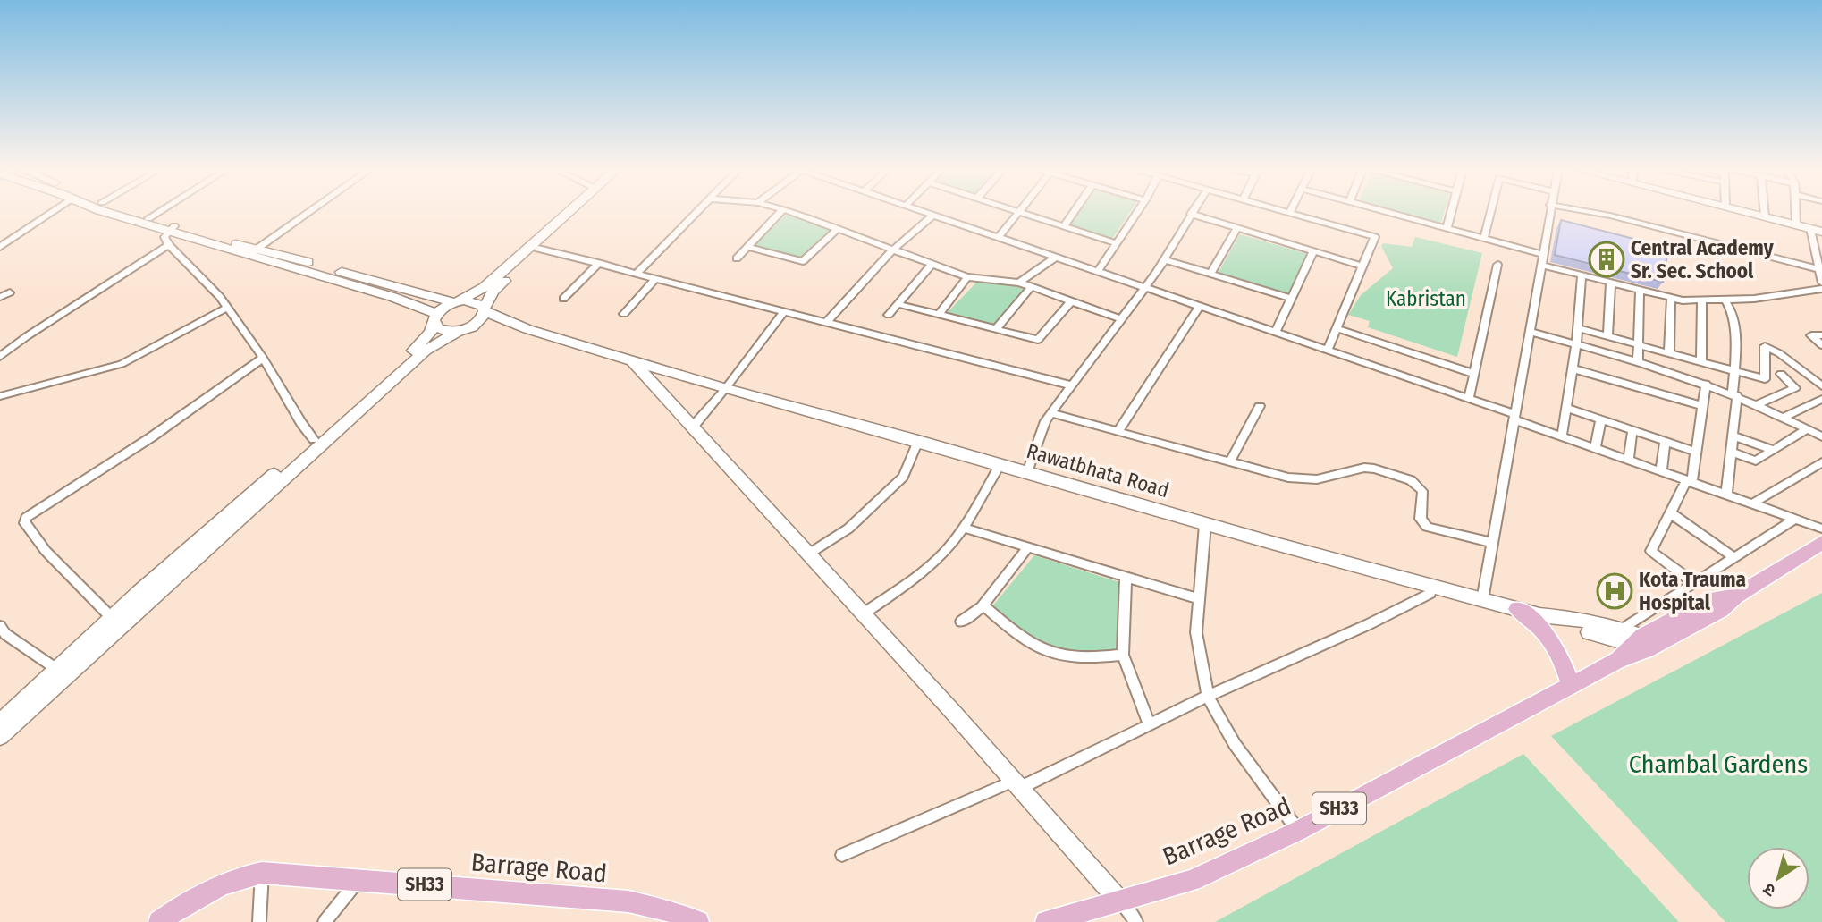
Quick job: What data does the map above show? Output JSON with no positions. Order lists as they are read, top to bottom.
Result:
{
  "streets": {
    "main road": ["Rawatbhata Road", "SH33", "Barrage Road"]
  },
  "crossings": [
    ["Rawatbhata Road", "Barrage Road"]
  ],
  "parks": ["Kabristan", "Chambal Gardens"],
  "places": {
    "building": ["Central Academy Sr. Sec. School"],
    "hospital": ["Kota Trauma Hospital"]
  },
  "north": "bottom left"
}
